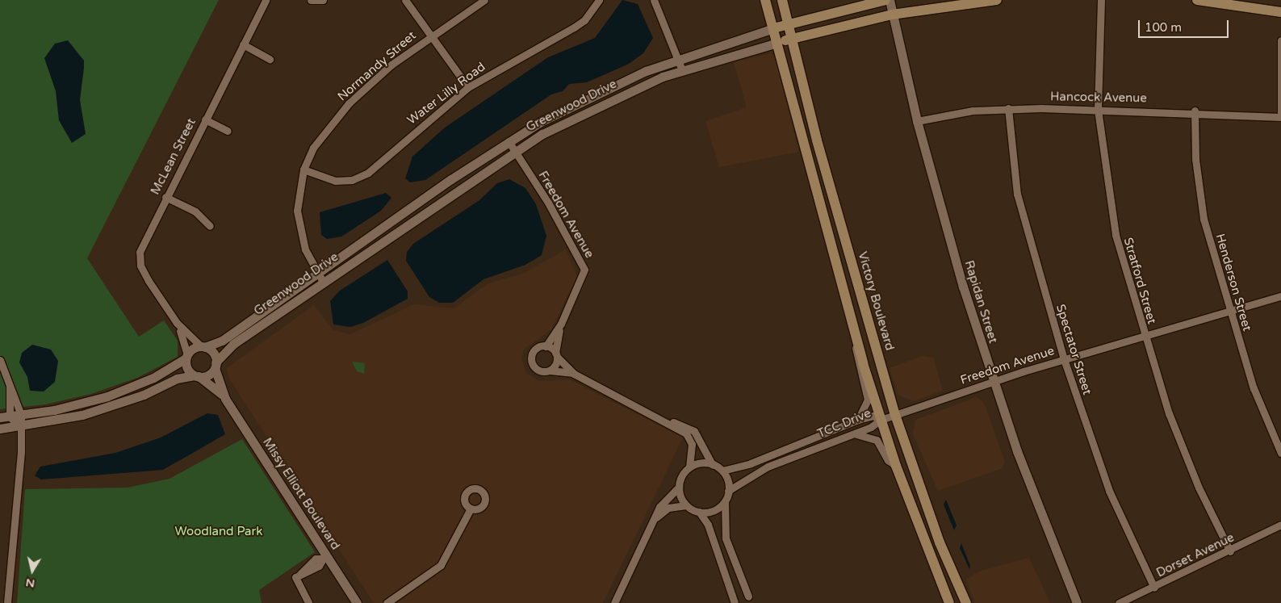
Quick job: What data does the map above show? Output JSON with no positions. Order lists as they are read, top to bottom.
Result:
{
  "streets": {
    "main road": ["Greenwood Drive", "Victory Boulevard"],
    "street": [
      "Normandy Street",
      "Water Lilly Road",
      "Hancock Avenue",
      "McLean Street",
      "Freedom Avenue",
      "Stratford Street",
      "Henderson Street",
      "Rapidan Street",
      "Spectator Street",
      "TCC Drive",
      "Missy Elliott Boulevard",
      "Dorset Avenue"
    ]
  },
  "crossings": [
    ["Normandy Street", "Water Lilly Road"],
    ["Normandy Street", "Greenwood Drive"],
    ["Hancock Avenue", "Stratford Street"],
    ["Hancock Avenue", "Henderson Street"],
    ["Hancock Avenue", "Rapidan Street"],
    ["Hancock Avenue", "Spectator Street"],
    ["Greenwood Drive", "McLean Street"],
    ["Greenwood Drive", "Freedom Avenue"],
    ["Greenwood Drive", "Victory Boulevard"],
    ["Greenwood Drive", "Rapidan Street"],
    ["Greenwood Drive", "Missy Elliott Boulevard"],
    ["McLean Street", "Missy Elliott Boulevard"],
    ["Freedom Avenue", "Stratford Street"],
    ["Freedom Avenue", "Henderson Street"],
    ["Freedom Avenue", "Victory Boulevard"],
    ["Freedom Avenue", "Rapidan Street"],
    ["Freedom Avenue", "Spectator Street"],
    ["Freedom Avenue", "TCC Drive"],
    ["Stratford Street", "Dorset Avenue"],
    ["Spectator Street", "Dorset Avenue"]
  ],
  "parks": ["Woodland Park"],
  "scale_bar": "100 m",
  "north": "bottom"
}
